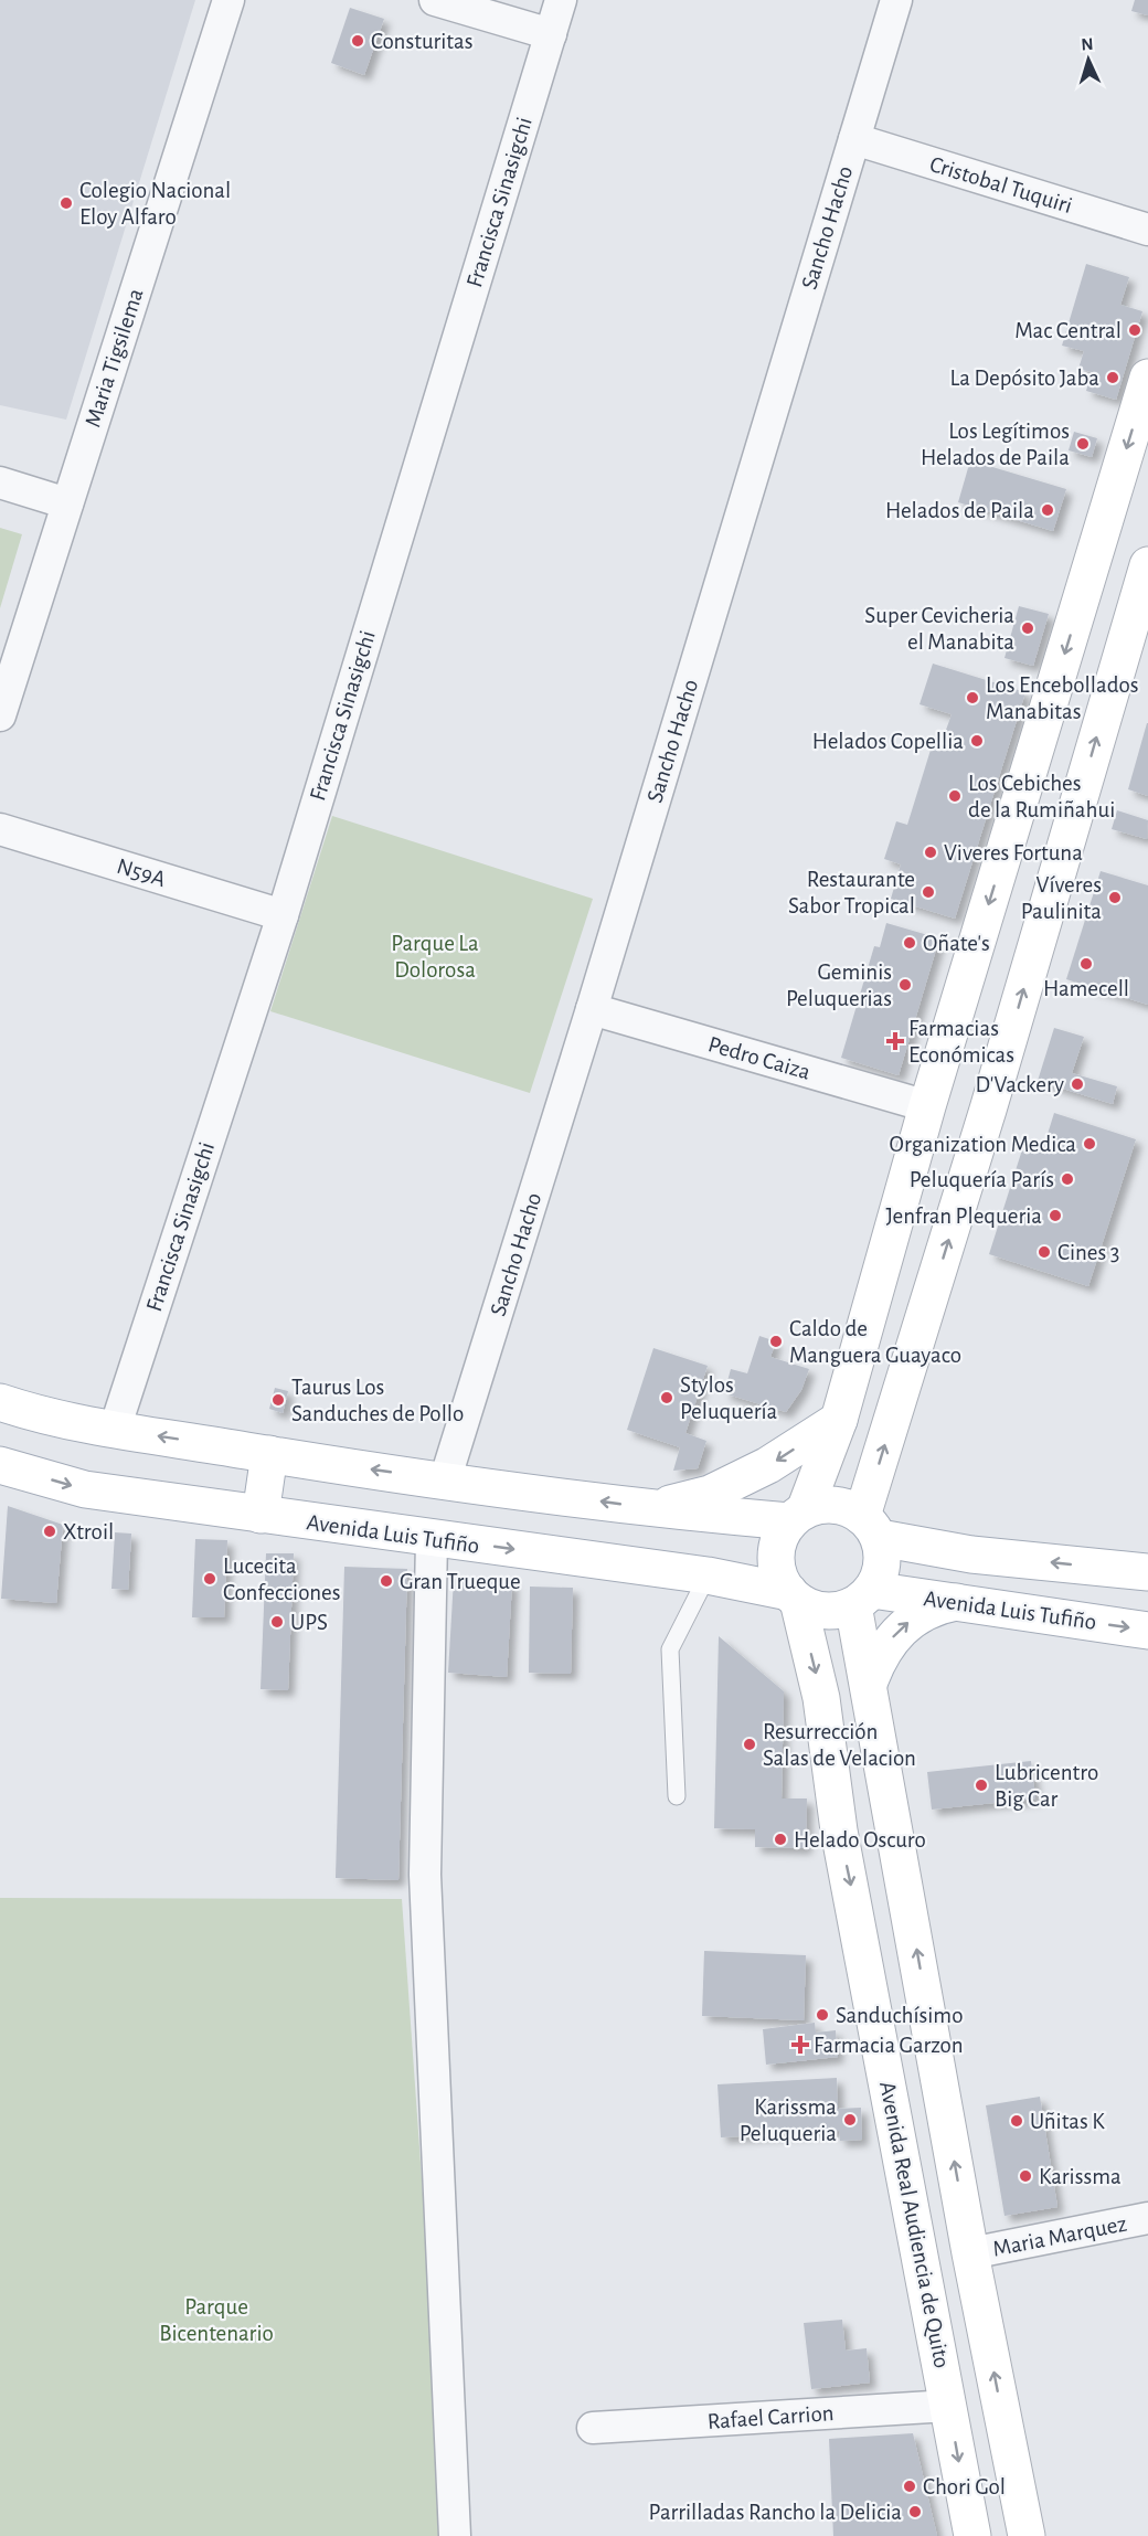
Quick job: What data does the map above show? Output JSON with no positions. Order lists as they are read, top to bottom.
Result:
{
  "streets": {
    "main road": ["Avenida Luis Tufiño", "Avenida Real Audiencia de Quito"],
    "street": [
      "Cristobal Tuquiri",
      "Francisca Sinasigchi",
      "Sancho Hacho",
      "Maria Tigsilema",
      "N59A",
      "Pedro Caiza",
      "Maria Marquez",
      "Rafael Carrion"
    ]
  },
  "crossings": [
    ["Cristobal Tuquiri", "Sancho Hacho"],
    ["Francisca Sinasigchi", "N59A"],
    ["Sancho Hacho", "Pedro Caiza"],
    ["Avenida Luis Tufiño", "Avenida Real Audiencia de Quito"],
    ["Avenida Real Audiencia de Quito", "Rafael Carrion"]
  ],
  "parks": ["Parque La Dolorosa", "Parque Bicentenario"],
  "places": {
    "other": [
      "Consturitas",
      "Colegio Nacional Eloy Alfaro",
      "Mac Central",
      "La Depósito Jaba",
      "Los Legítimos Helados de Paila",
      "Helados de Paila",
      "Super Cevicheria el Manabita",
      "Los Encebollados Manabitas",
      "Helados Copellia",
      "Los Cebiches de la Rumiñahui",
      "Viveres Fortuna",
      "Restaurante Sabor Tropical",
      "Víveres Paulinita",
      "Oñate's",
      "Hamecell",
      "Geminis Peluquerias",
      "D'Vackery",
      "Organization Medica",
      "Peluquería París",
      "Jenfran Plequeria",
      "Cines 3",
      "Caldo de Manguera Guayaco",
      "Stylos Peluquería",
      "Taurus Los Sanduches de Pollo",
      "Xtroil",
      "Lucecita Confecciones",
      "Gran Trueque",
      "UPS",
      "Resurrección Salas de Velacion",
      "Lubricentro Big Car",
      "Helado Oscuro",
      "Sanduchísimo",
      "Karissma Peluqueria",
      "Uñitas K",
      "Karissma",
      "Chori Gol",
      "Parrilladas Rancho la Delicia"
    ],
    "health": ["Farmacias Económicas", "Farmacia Garzon"]
  },
  "north": "top"
}
